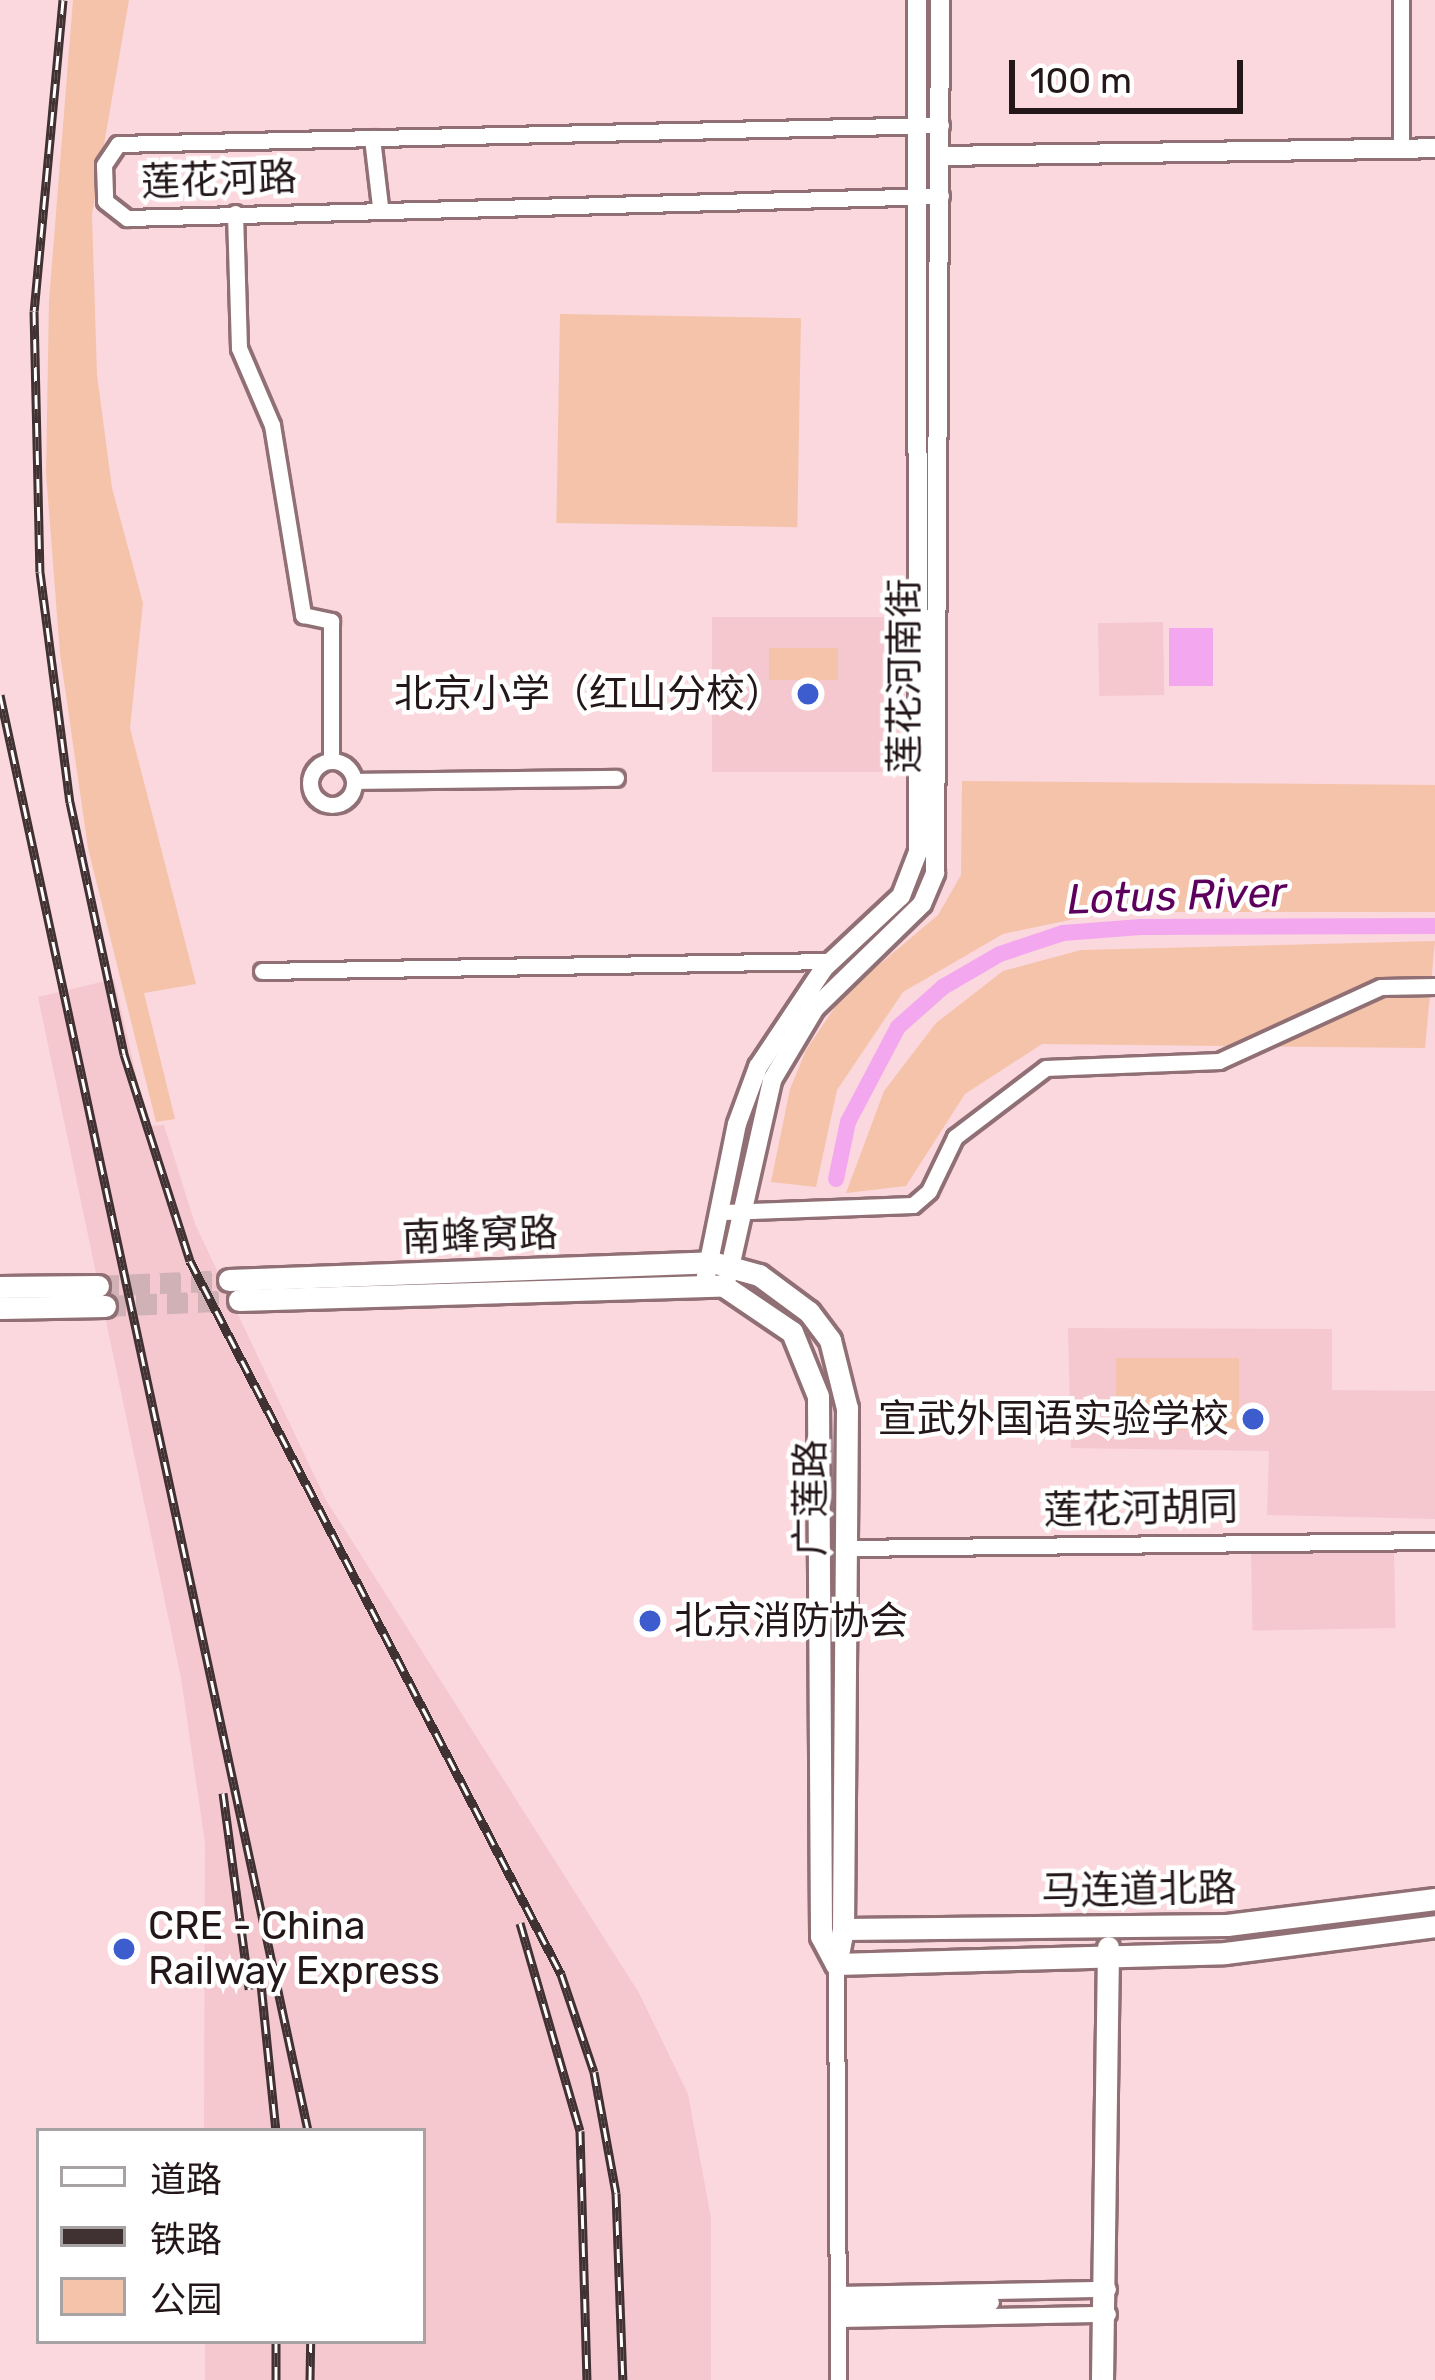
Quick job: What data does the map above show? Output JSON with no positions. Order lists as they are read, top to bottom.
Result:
{
  "streets": {
    "main road": ["南蜂窝路", "广莲路", "马连道北路"],
    "street": ["莲花河路", "莲花河南街", "莲花河胡同"]
  },
  "crossings": [
    ["莲花河路", "莲花河南街"],
    ["莲花河南街", "南蜂窝路"],
    ["莲花河南街", "广莲路"],
    ["南蜂窝路", "广莲路"],
    ["广莲路", "莲花河胡同"],
    ["广莲路", "马连道北路"]
  ],
  "water": ["Lotus River"],
  "places": [
    "北京小学（红山分校）",
    "宣武外国语实验学校",
    "北京消防协会",
    "CRE - China Railway Express"
  ],
  "legend": ["道路", "铁路", "公园"],
  "scale_bar": "100 m"
}
